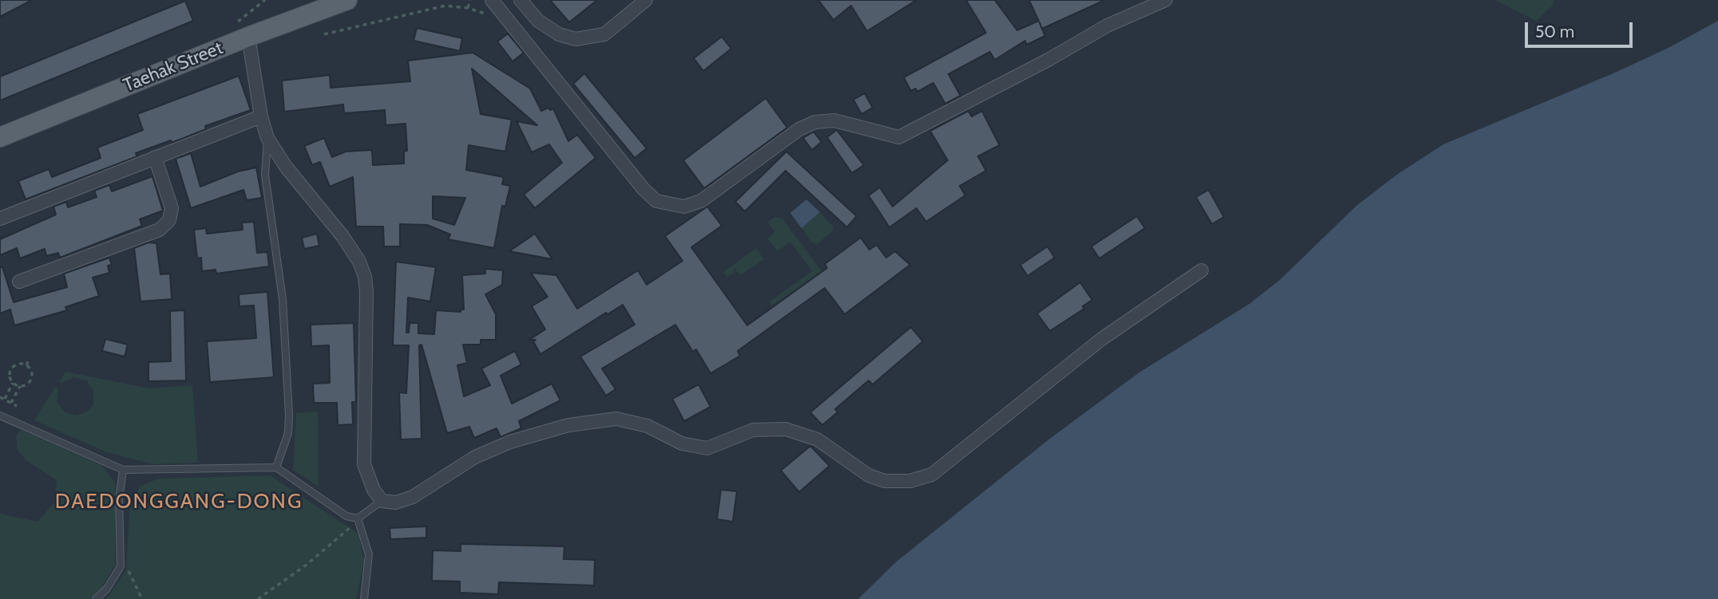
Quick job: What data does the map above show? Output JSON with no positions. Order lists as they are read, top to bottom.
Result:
{
  "streets": {
    "main road": ["Taehak Street"]
  },
  "districts": ["DAEDONGGANG-DONG"],
  "scale_bar": "50 m"
}
